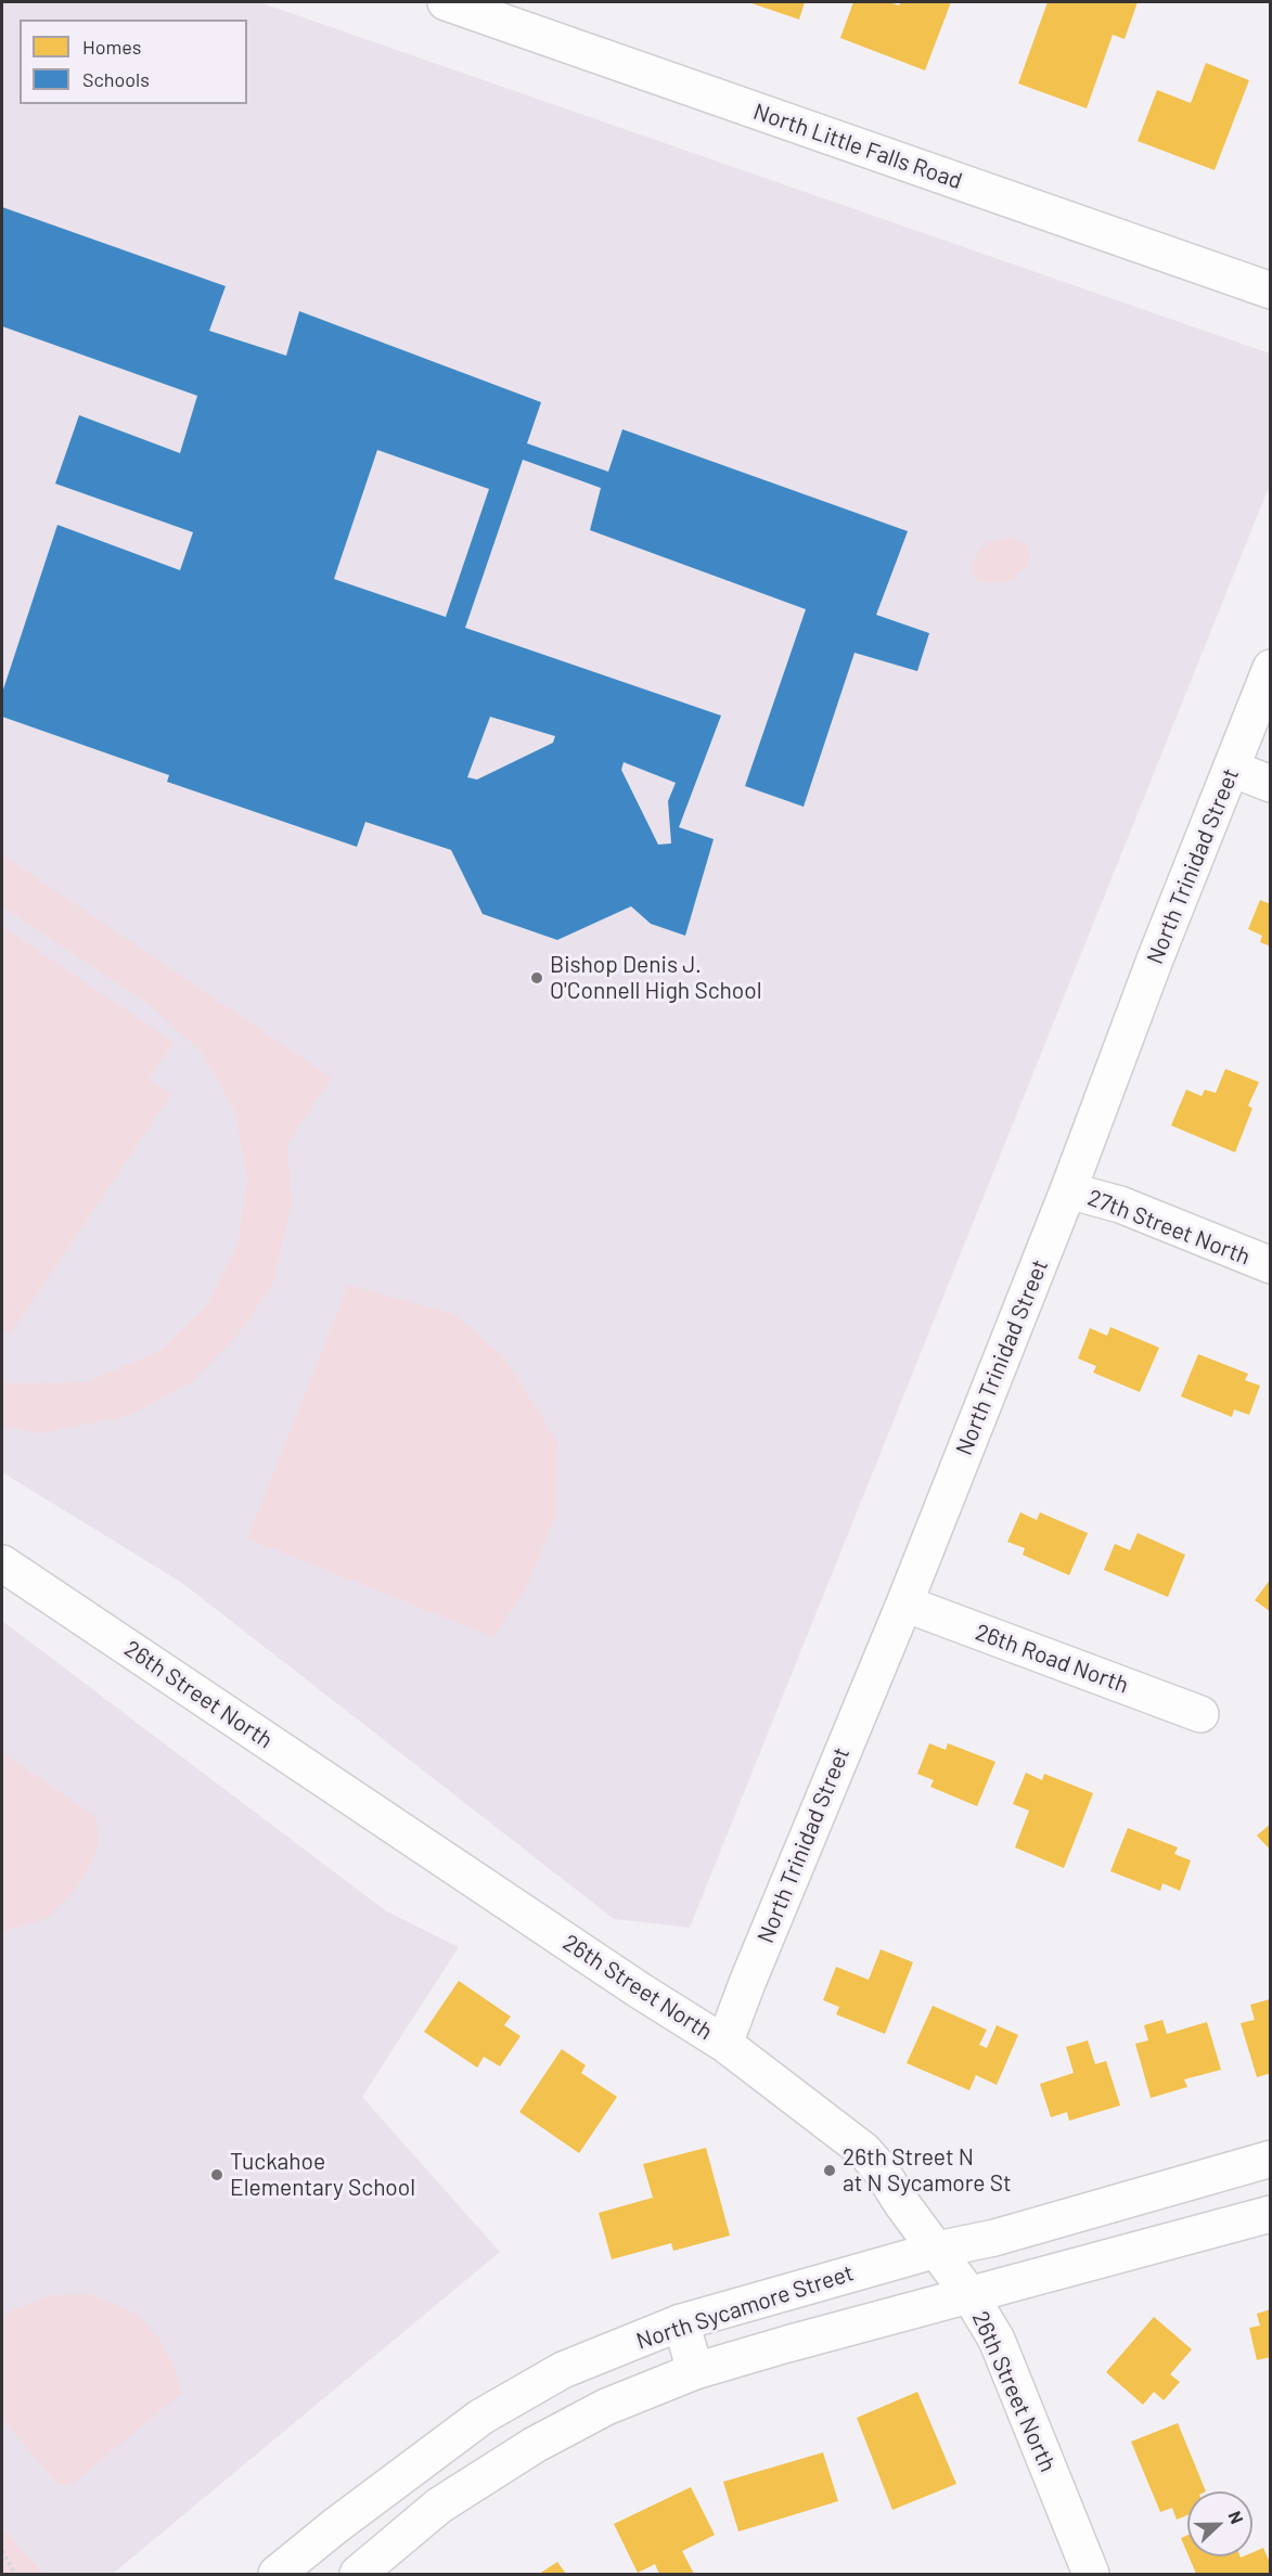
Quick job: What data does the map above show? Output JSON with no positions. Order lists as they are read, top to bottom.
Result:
{
  "streets": {
    "street": [
      "North Little Falls Road",
      "North Trinidad Street",
      "27th Street North",
      "26th Road North",
      "26th Street North",
      "North Sycamore Street"
    ]
  },
  "crossings": [
    ["North Trinidad Street", "27th Street North"],
    ["North Trinidad Street", "26th Road North"],
    ["North Trinidad Street", "26th Street North"],
    ["26th Street North", "North Sycamore Street"]
  ],
  "places": ["Bishop Denis J. O'Connell High School", "26th Street N at N Sycamore St", "Tuckahoe Elementary School"],
  "legend": ["Homes", "Schools"],
  "north": "right"
}
